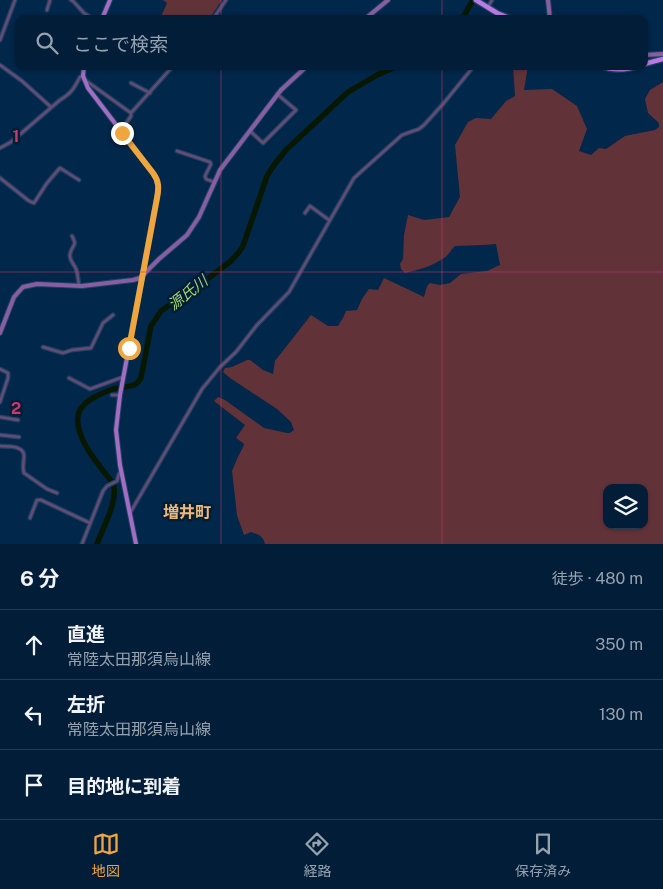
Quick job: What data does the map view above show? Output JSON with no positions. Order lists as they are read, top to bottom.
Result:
{
  "districts": ["増井町"],
  "water": ["源氏川"],
  "page": {
    "search": "ここで検索",
    "heading": ["6 分", "徒歩 · 480 m"],
    "list": [
      ["直進", "常陸太田那須烏山線", "350 m"],
      ["左折", "常陸太田那須烏山線", "130 m"],
      "目的地に到着"
    ],
    "nav": ["地図", "経路", "保存済み"]
  },
  "grid": {
    "rows": ["1", "2"]
  }
}
